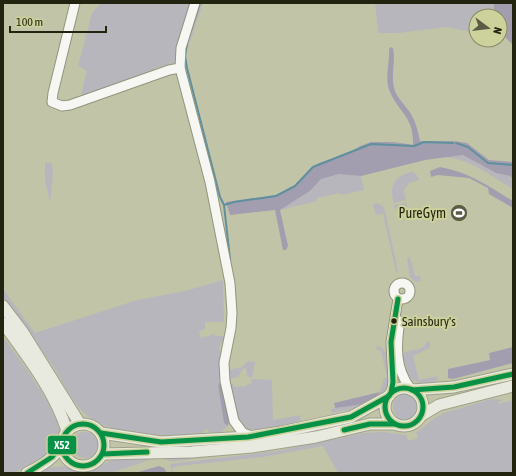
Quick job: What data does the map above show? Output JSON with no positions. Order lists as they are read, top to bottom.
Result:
{
  "places": {
    "sports": ["PureGym"],
    "other": ["Sainsbury's"]
  },
  "lines": ["transit line X52"],
  "scale_bar": "100 m",
  "north": "right"
}
